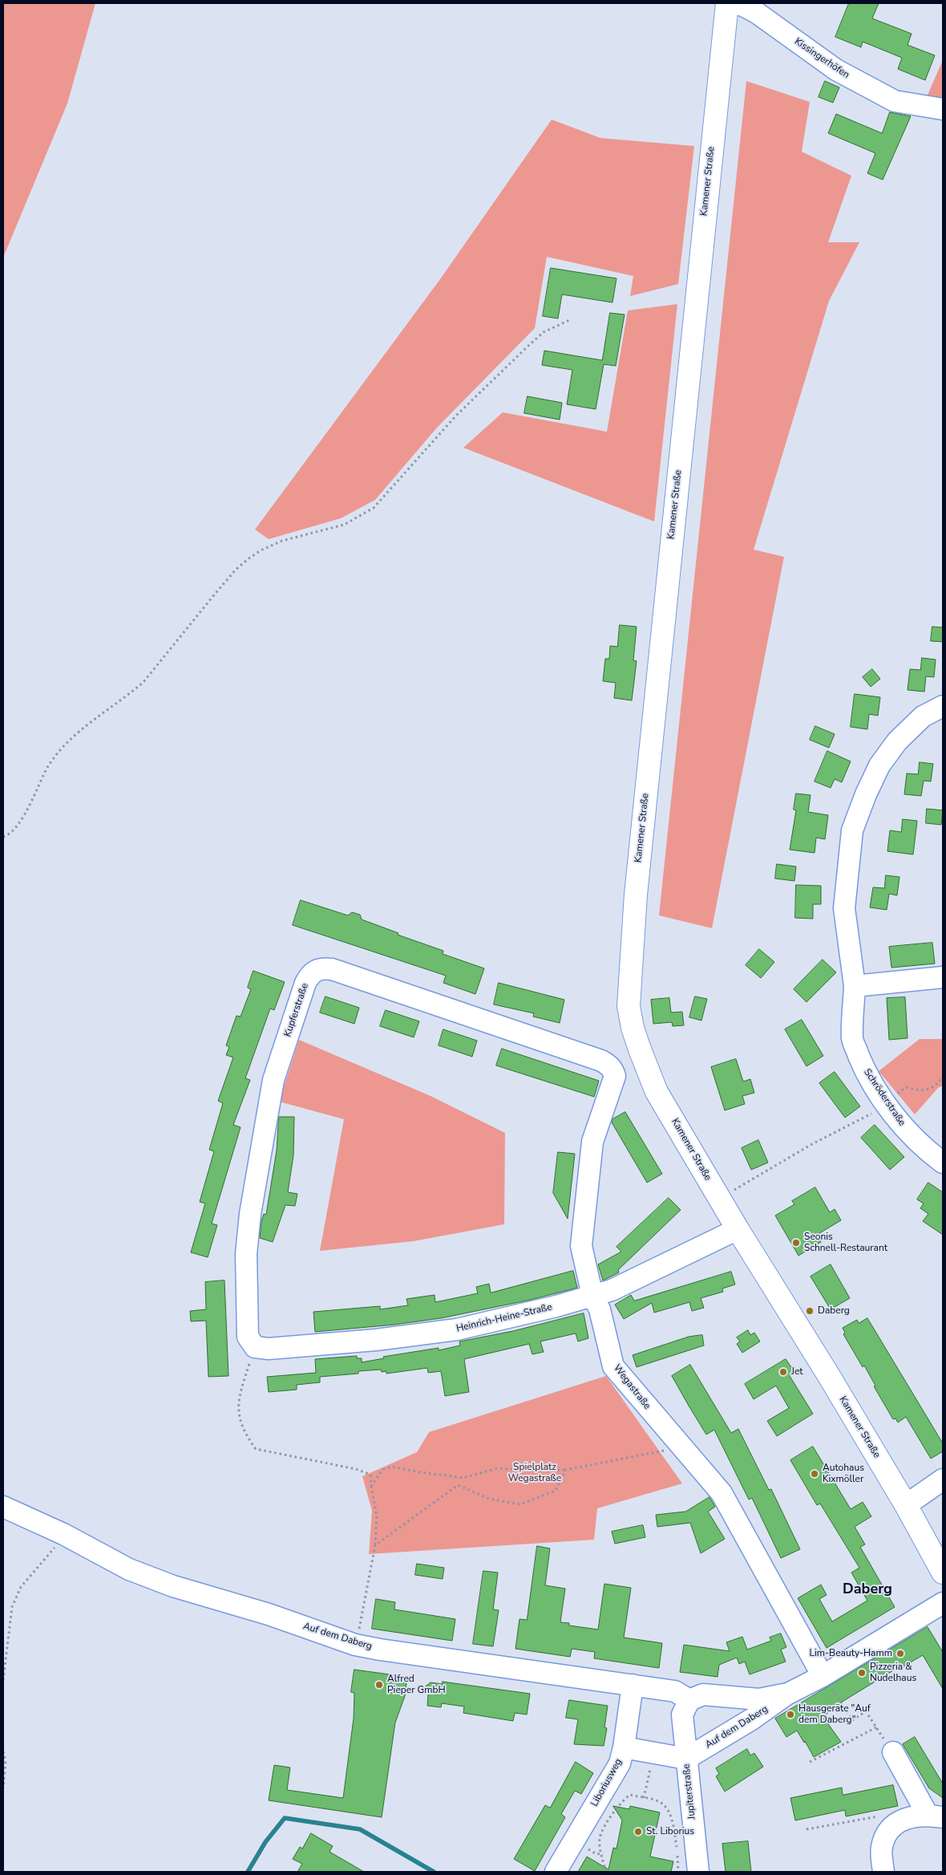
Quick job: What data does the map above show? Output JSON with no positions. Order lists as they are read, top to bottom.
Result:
{
  "streets": {
    "main road": ["Kamener Straße"],
    "street": [
      "Kissingerhöfen",
      "Kupferstraße",
      "Schröderstraße",
      "Heinrich-Heine-Straße",
      "Wegastraße",
      "Auf dem Daberg",
      "Liboriusweg",
      "Jupiterstraße"
    ]
  },
  "crossings": [
    ["Kissingerhöfen", "Kamener Straße"],
    ["Kamener Straße", "Heinrich-Heine-Straße"],
    ["Kupferstraße", "Heinrich-Heine-Straße"],
    ["Kupferstraße", "Wegastraße"],
    ["Heinrich-Heine-Straße", "Wegastraße"],
    ["Wegastraße", "Auf dem Daberg"],
    ["Auf dem Daberg", "Liboriusweg"],
    ["Auf dem Daberg", "Jupiterstraße"]
  ],
  "districts": ["Daberg"],
  "parks": ["Spielplatz Wegastraße"],
  "places": [
    "Seonis Schnell-Restaurant",
    "Daberg",
    "Jet",
    "Autohaus Kixmöller",
    "Lim-Beauty-Hamm",
    "Pizzeria & Nudelhaus",
    "Alfred Pieper GmbH",
    "Hausgeräte \"Auf dem Daberg\"",
    "St. Liborius"
  ]
}
